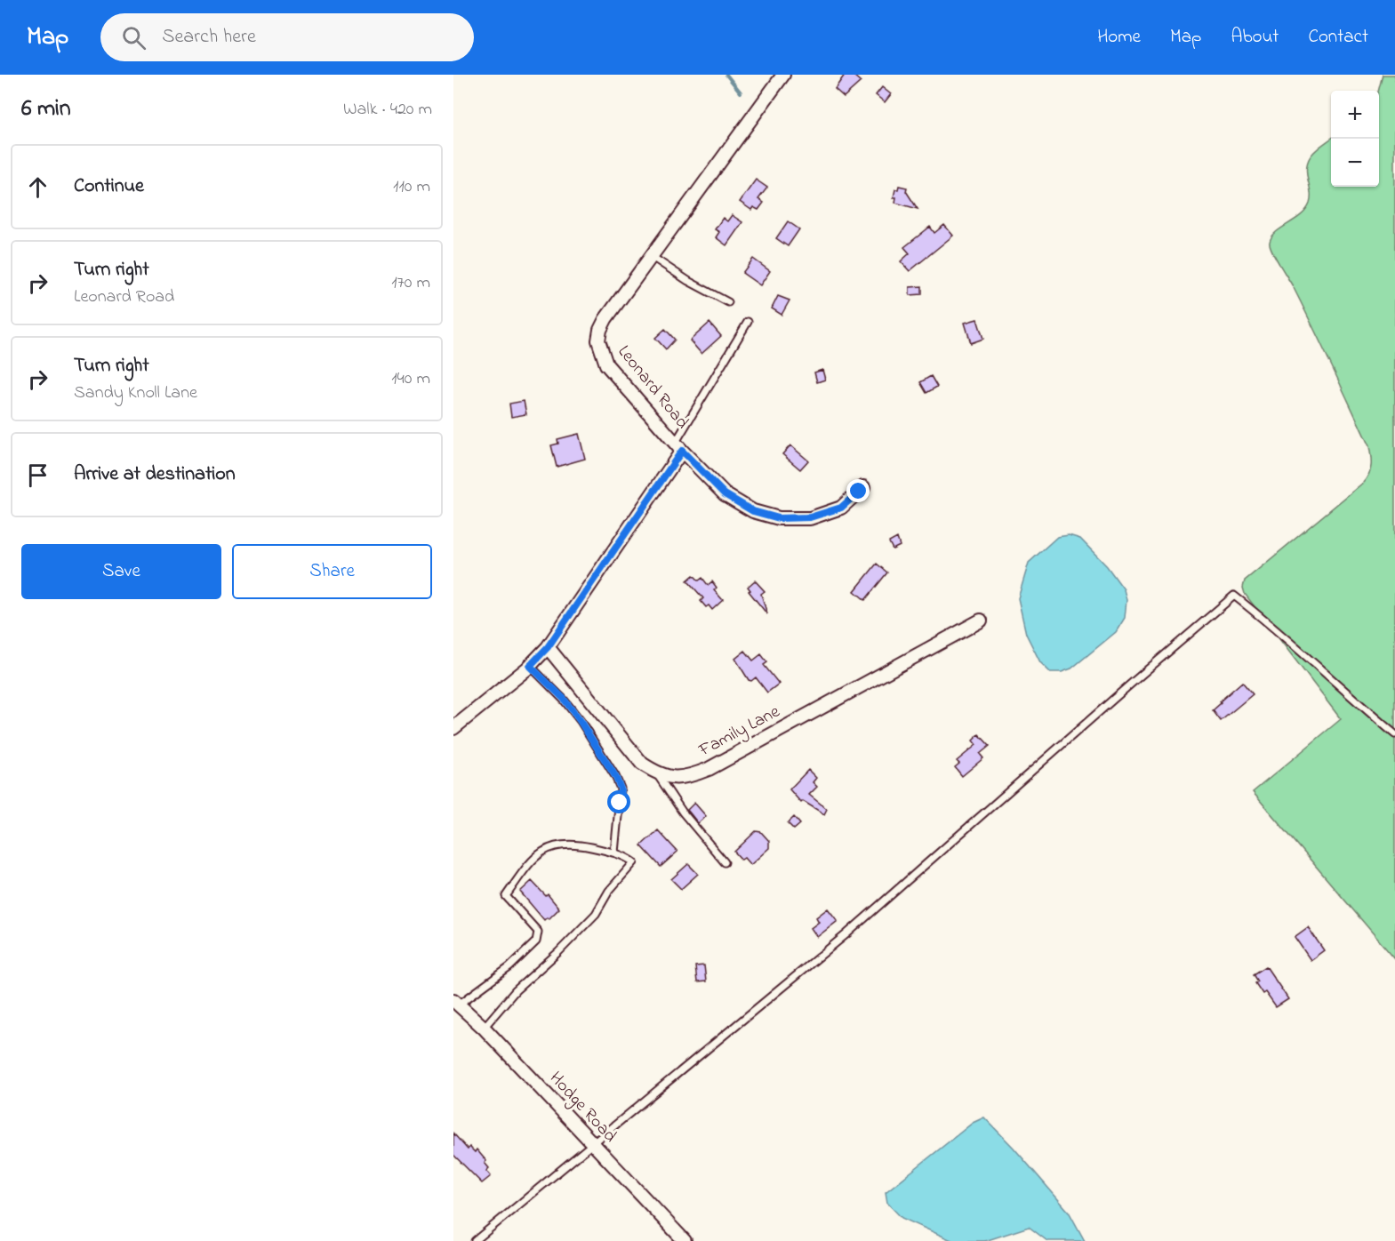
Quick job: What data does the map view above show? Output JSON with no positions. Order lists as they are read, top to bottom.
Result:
{
  "streets": {
    "street": ["Leonard Road", "Family Lane", "Hodge Road"]
  },
  "page": {
    "header": "Map",
    "search": "Search here",
    "nav": [
      "Home",
      "Map",
      "About",
      "Contact"
    ],
    "heading": ["6 min", "Walk · 420 m"],
    "map_buttons": ["+", "−"],
    "list": [
      ["Continue", "110 m"],
      ["Turn right", "Leonard Road", "170 m"],
      ["Turn right", "Sandy Knoll Lane", "140 m"],
      "Arrive at destination"
    ],
    "buttons": ["Save", "Share"]
  }
}
